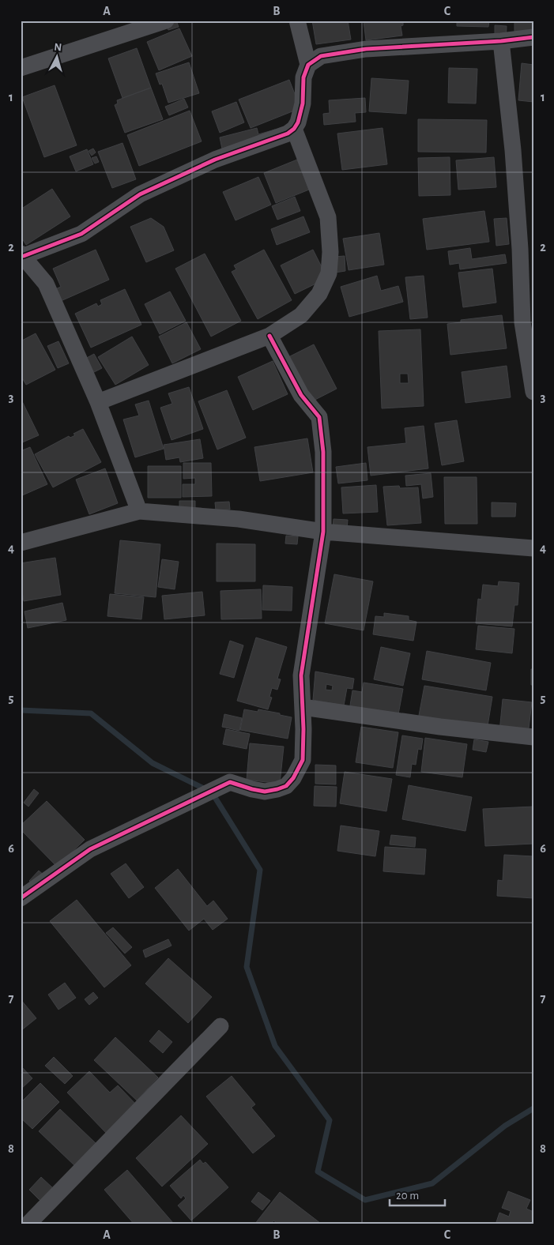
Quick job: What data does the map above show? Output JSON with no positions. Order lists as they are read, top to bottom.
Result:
{
  "scale_bar": "20 m",
  "north": "top",
  "grid": {
    "columns": ["A", "B", "C"],
    "rows": [
      "1",
      "2",
      "3",
      "4",
      "5",
      "6",
      "7",
      "8"
    ]
  }
}
